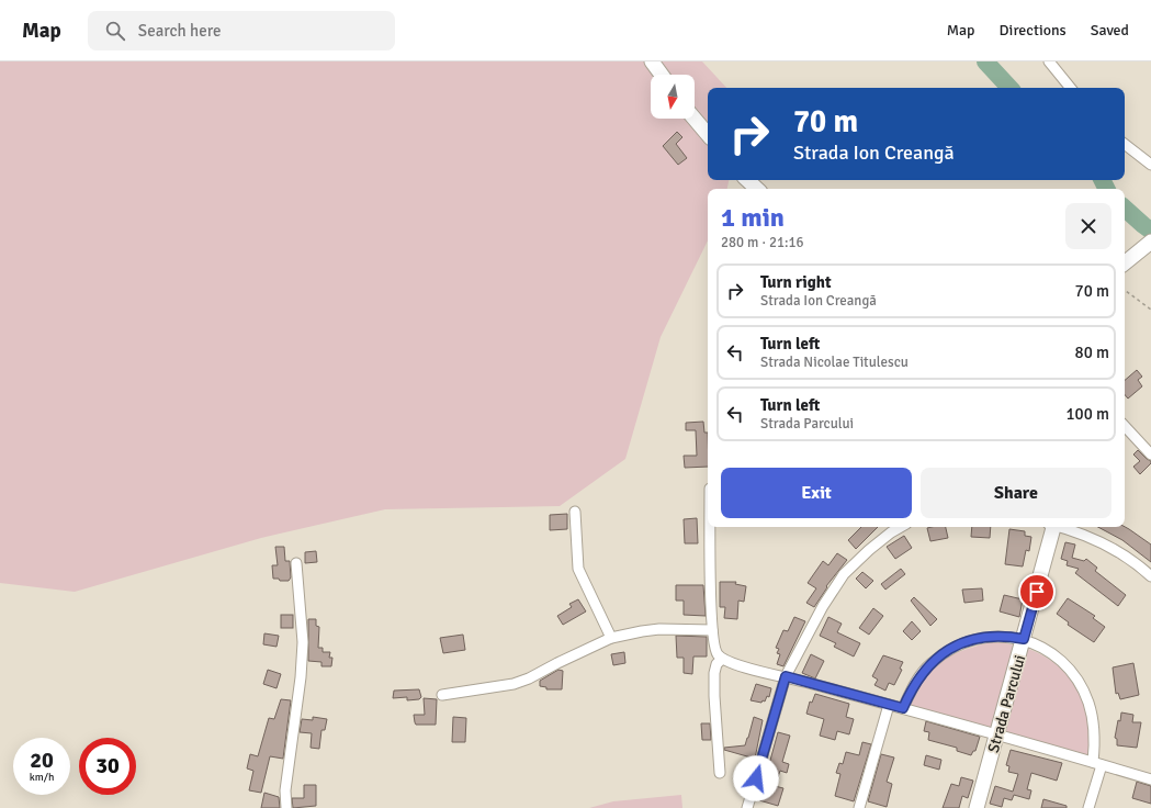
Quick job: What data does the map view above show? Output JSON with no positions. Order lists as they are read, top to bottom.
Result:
{
  "streets": {
    "main road": ["Strada Parcului"]
  },
  "north": "bottom",
  "page": {
    "header": "Map",
    "search": "Search here",
    "nav": ["Map", "Directions", "Saved"],
    "turn": ["70 m", "Strada Ion Creangă"],
    "heading": ["1 min", "280 m · 21:16"],
    "list": [
      {
        "name": "Turn right",
        "note": "Strada Ion Creangă",
        "value": "70 m"
      },
      {
        "name": "Turn left",
        "note": "Strada Nicolae Titulescu",
        "value": "80 m"
      },
      {
        "name": "Turn left",
        "note": "Strada Parcului",
        "value": "100 m"
      }
    ],
    "buttons": ["Exit", "Share"],
    "speed": "20 km/h",
    "limit": "30"
  }
}
